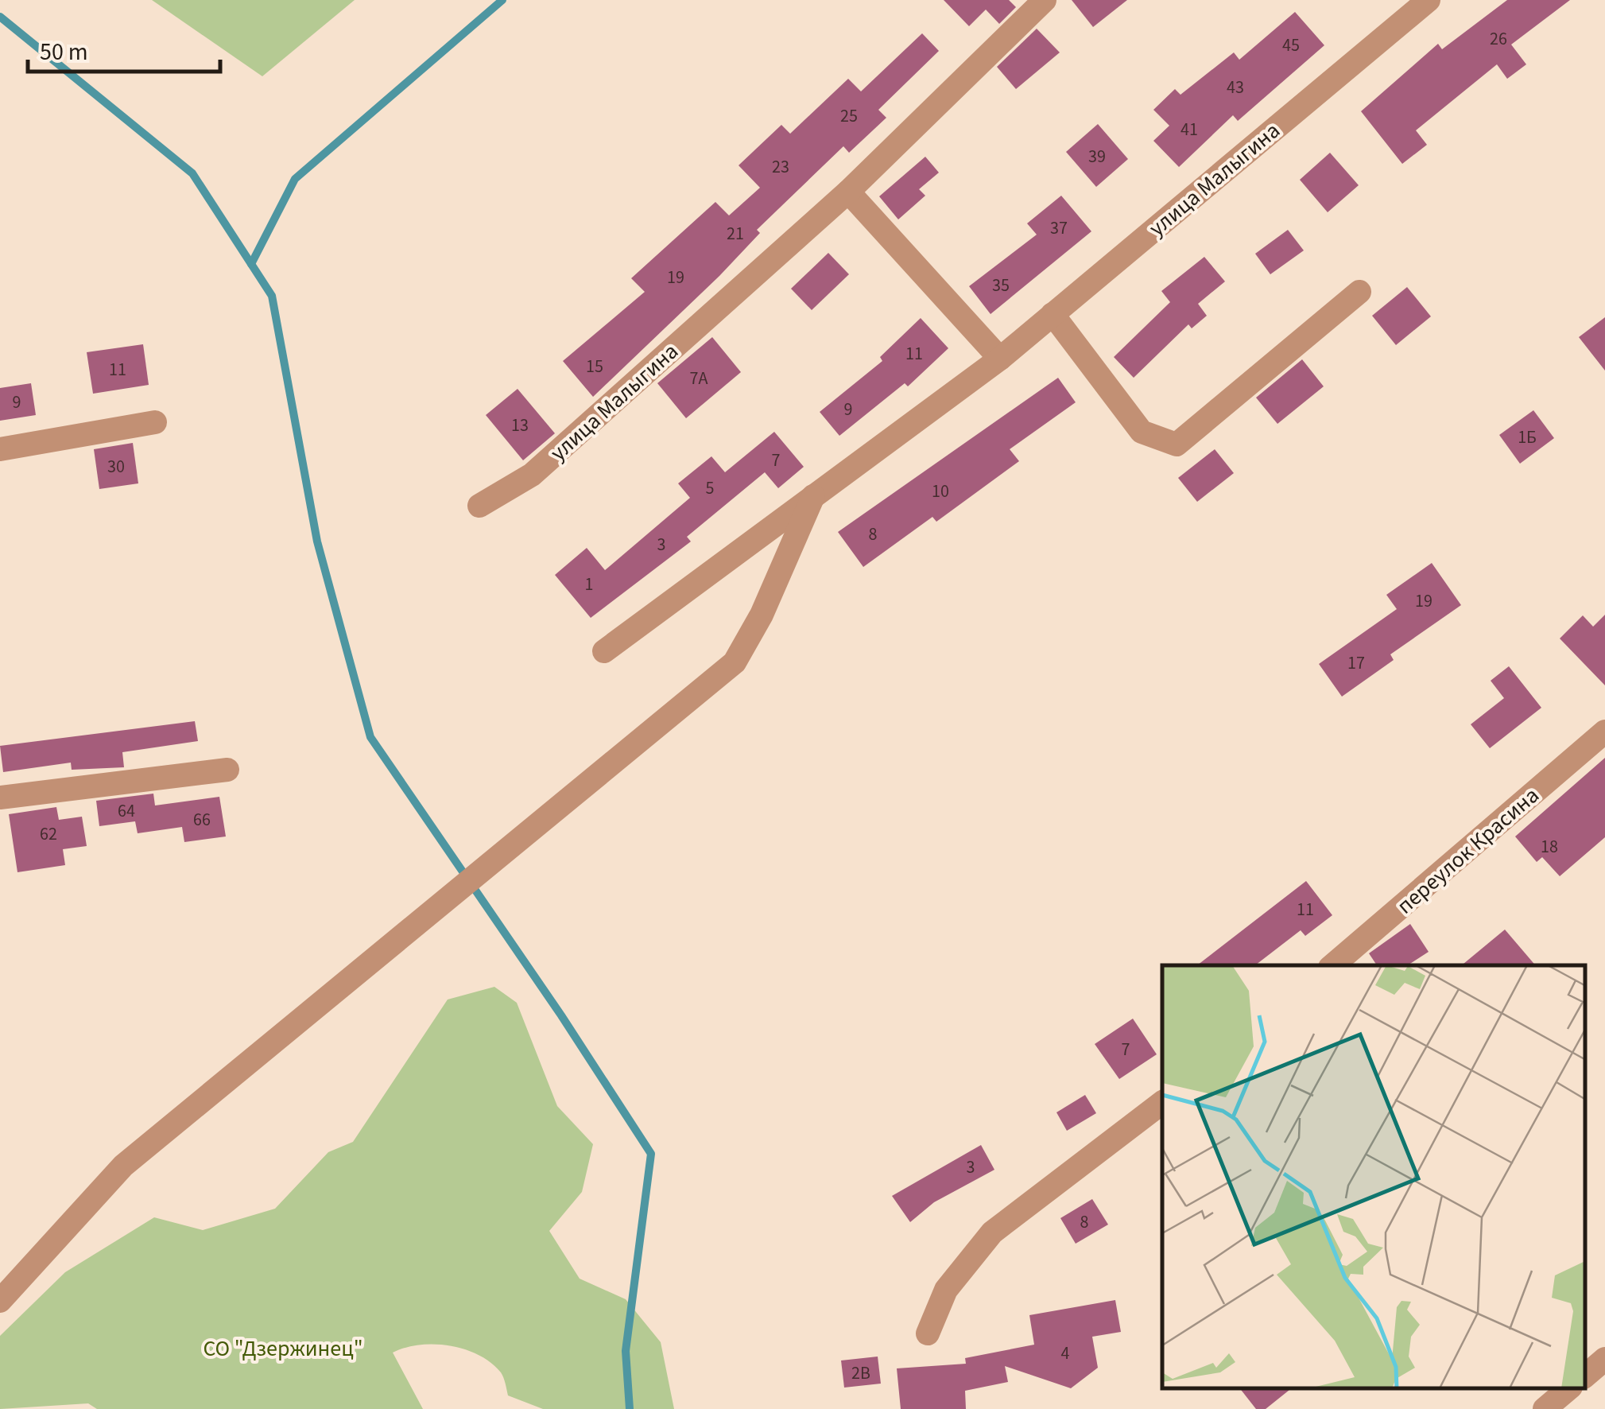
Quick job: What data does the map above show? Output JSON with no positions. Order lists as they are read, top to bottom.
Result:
{
  "streets": {
    "street": ["улица Малыгина", "переулок Красина"]
  },
  "parks": ["СО \"Дзержинец\""],
  "house_numbers": [
    "26",
    "45",
    "43",
    "25",
    "41",
    "39",
    "23",
    "37",
    "21",
    "19",
    "35",
    "11",
    "15",
    "11",
    "7А",
    "9",
    "9",
    "13",
    "1Б",
    "7",
    "30",
    "5",
    "10",
    "8",
    "3",
    "1",
    "19",
    "17",
    "64",
    "66",
    "62",
    "18",
    "11",
    "7",
    "3",
    "8",
    "4",
    "2В"
  ],
  "scale_bar": "50 m"
}
